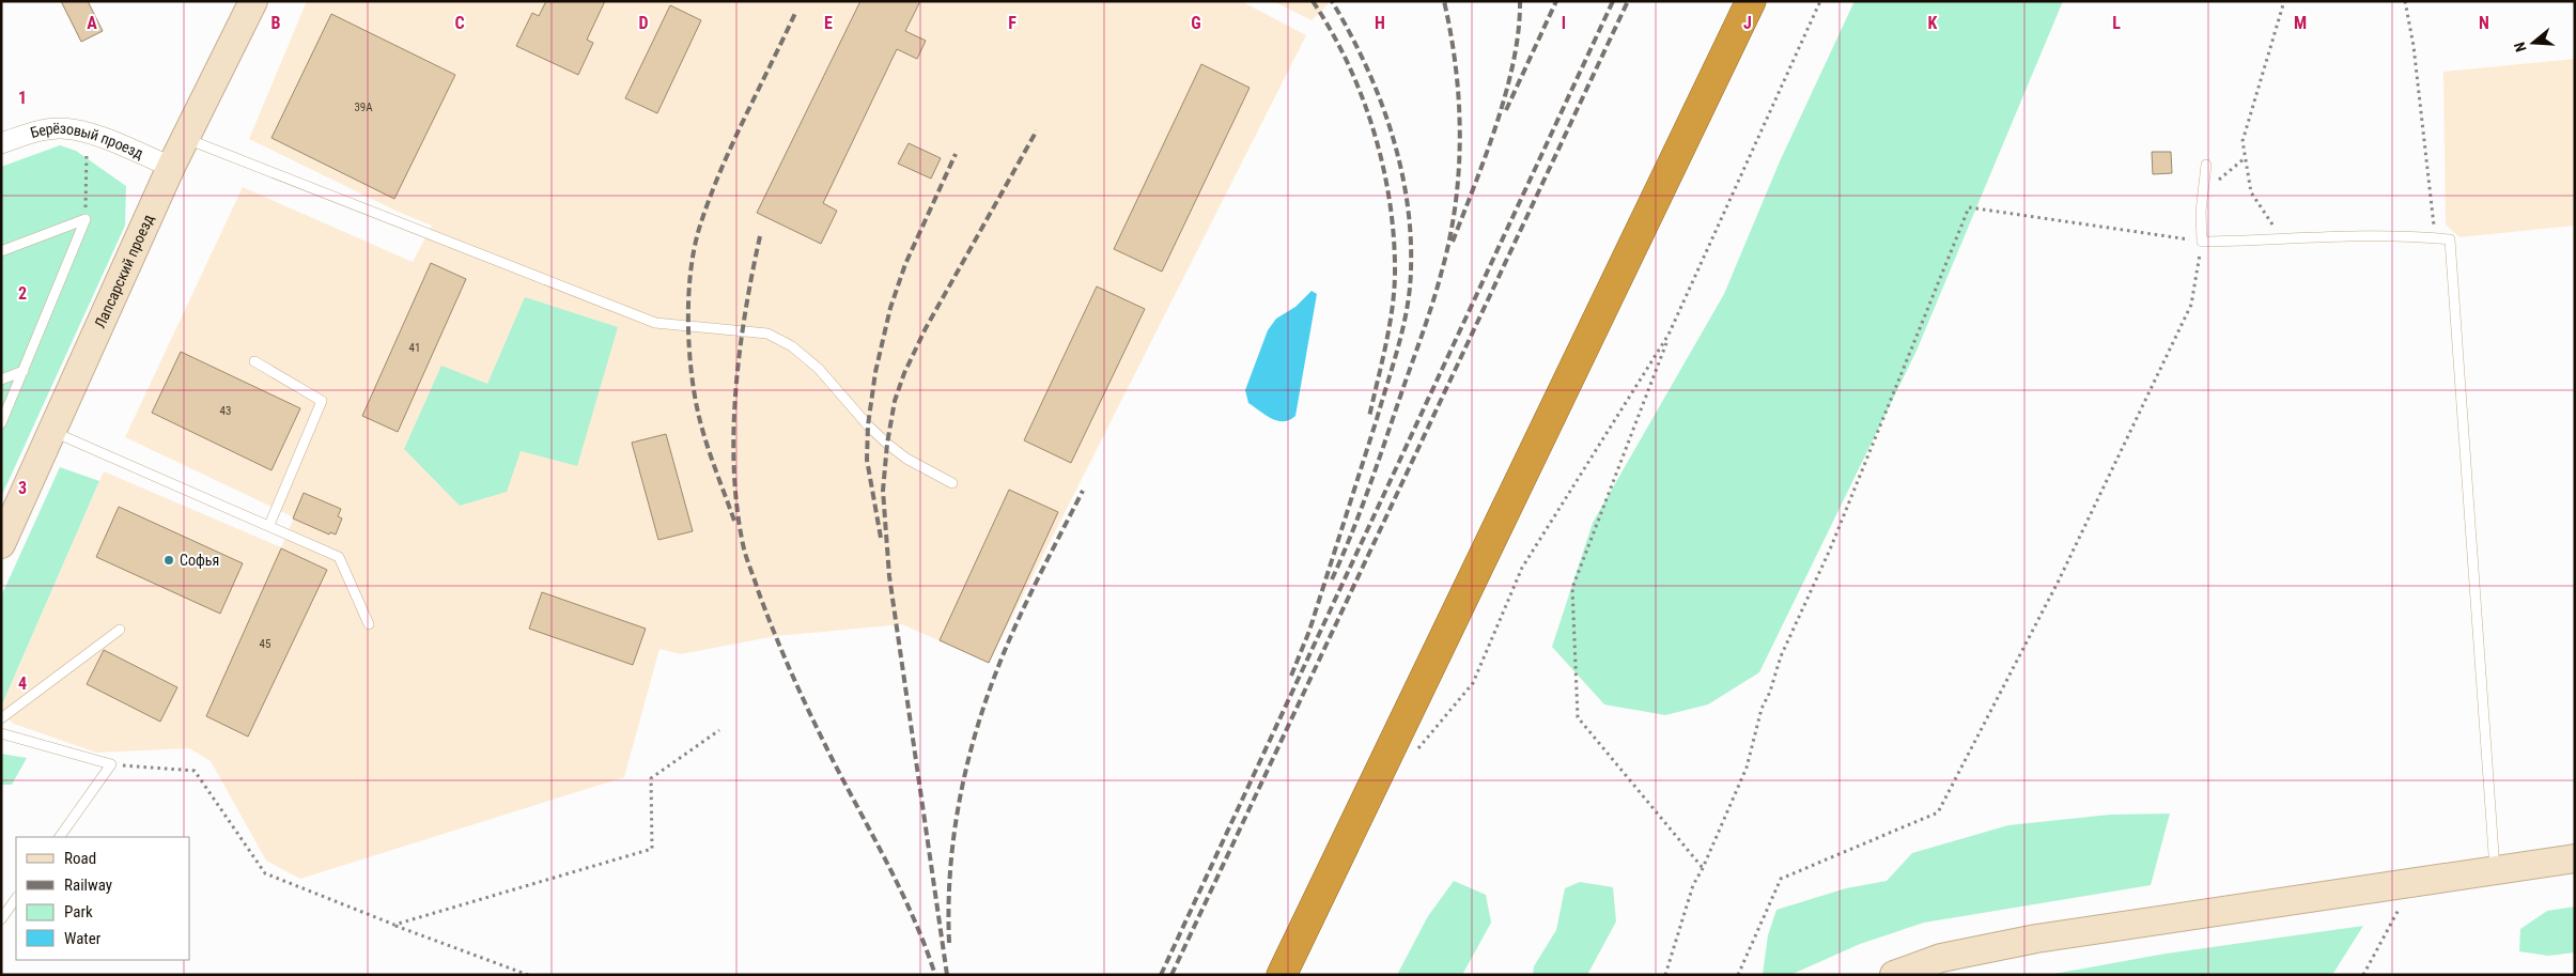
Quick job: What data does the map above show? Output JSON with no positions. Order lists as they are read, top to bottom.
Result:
{
  "streets": {
    "street": ["Берёзовый проезд", "Лапсарский проезд"]
  },
  "crossings": [
    ["Берёзовый проезд", "Лапсарский проезд"]
  ],
  "places": ["Софья"],
  "house_numbers": [
    "39А",
    "41",
    "43",
    "45"
  ],
  "legend": [
    "Road",
    "Railway",
    "Park",
    "Water"
  ],
  "north": "left",
  "grid": {
    "columns": [
      "A",
      "B",
      "C",
      "D",
      "E",
      "F",
      "G",
      "H",
      "I",
      "J",
      "K",
      "L",
      "M",
      "N"
    ],
    "rows": [
      "1",
      "2",
      "3",
      "4"
    ]
  }
}
